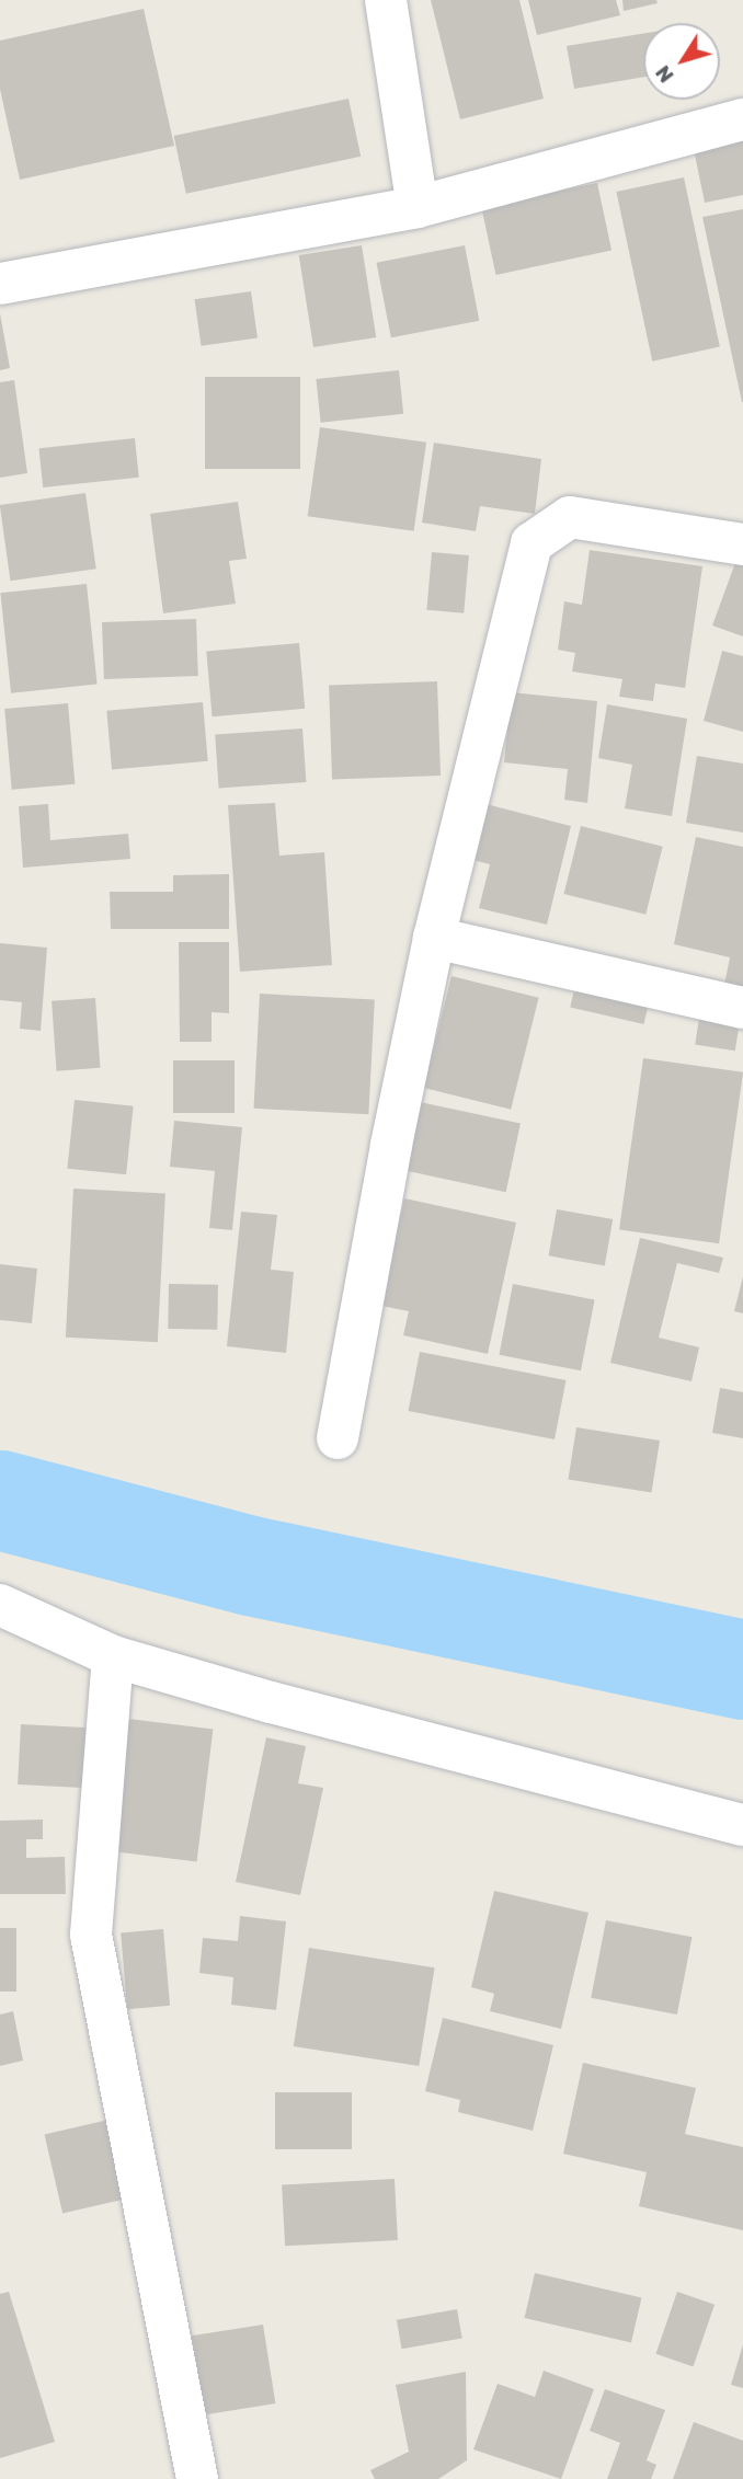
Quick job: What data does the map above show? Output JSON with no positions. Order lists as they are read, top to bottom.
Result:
{
  "north": "bottom left"
}
